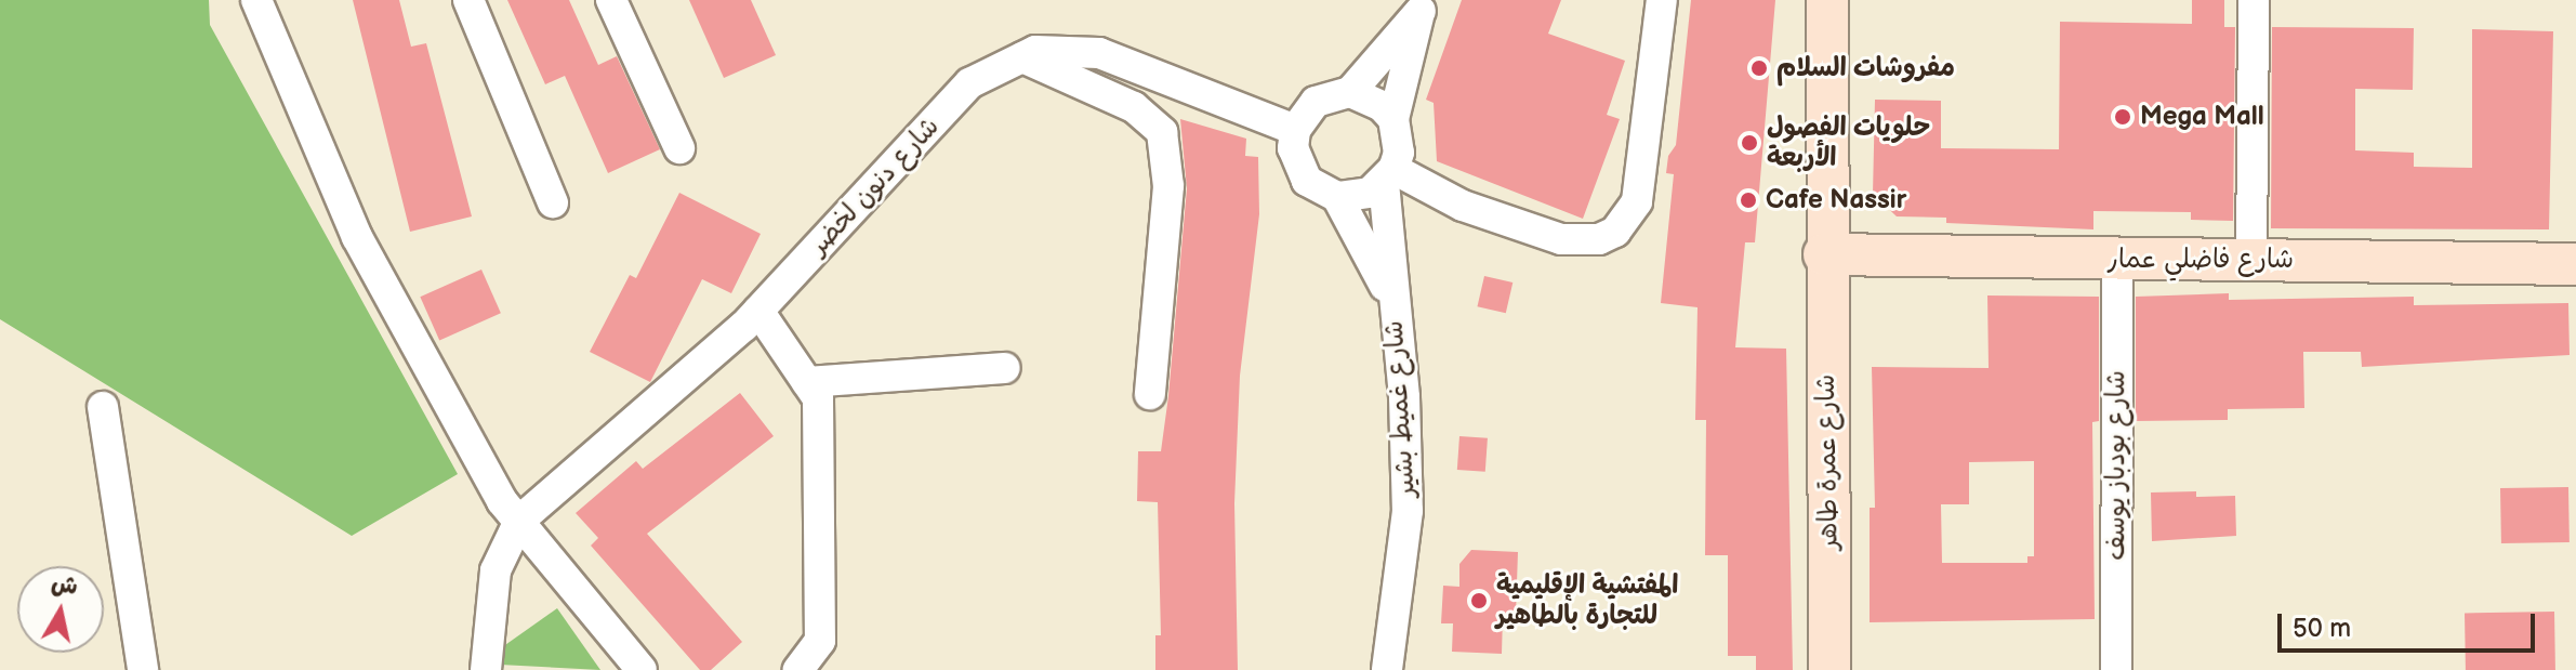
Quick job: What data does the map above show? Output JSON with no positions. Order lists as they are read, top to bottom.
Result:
{
  "streets": {
    "main road": ["شارع فاضلي عمار", "شارع عمرة طاهر"],
    "street": ["شارع دنون لخضر", "شارع غميط بشير", "شارع بودباز يوسف"]
  },
  "crossings": [
    ["شارع فاضلي عمار", "شارع عمرة طاهر"],
    ["شارع فاضلي عمار", "شارع بودباز يوسف"]
  ],
  "places": [
    "مفروشات السلام",
    "Mega Mall",
    "حلويات الفصول الأربعة",
    "Cafe Nassir",
    "المفتشية الإقليمية للتجارة بالطاهير"
  ],
  "scale_bar": "50 m",
  "north": "top"
}
